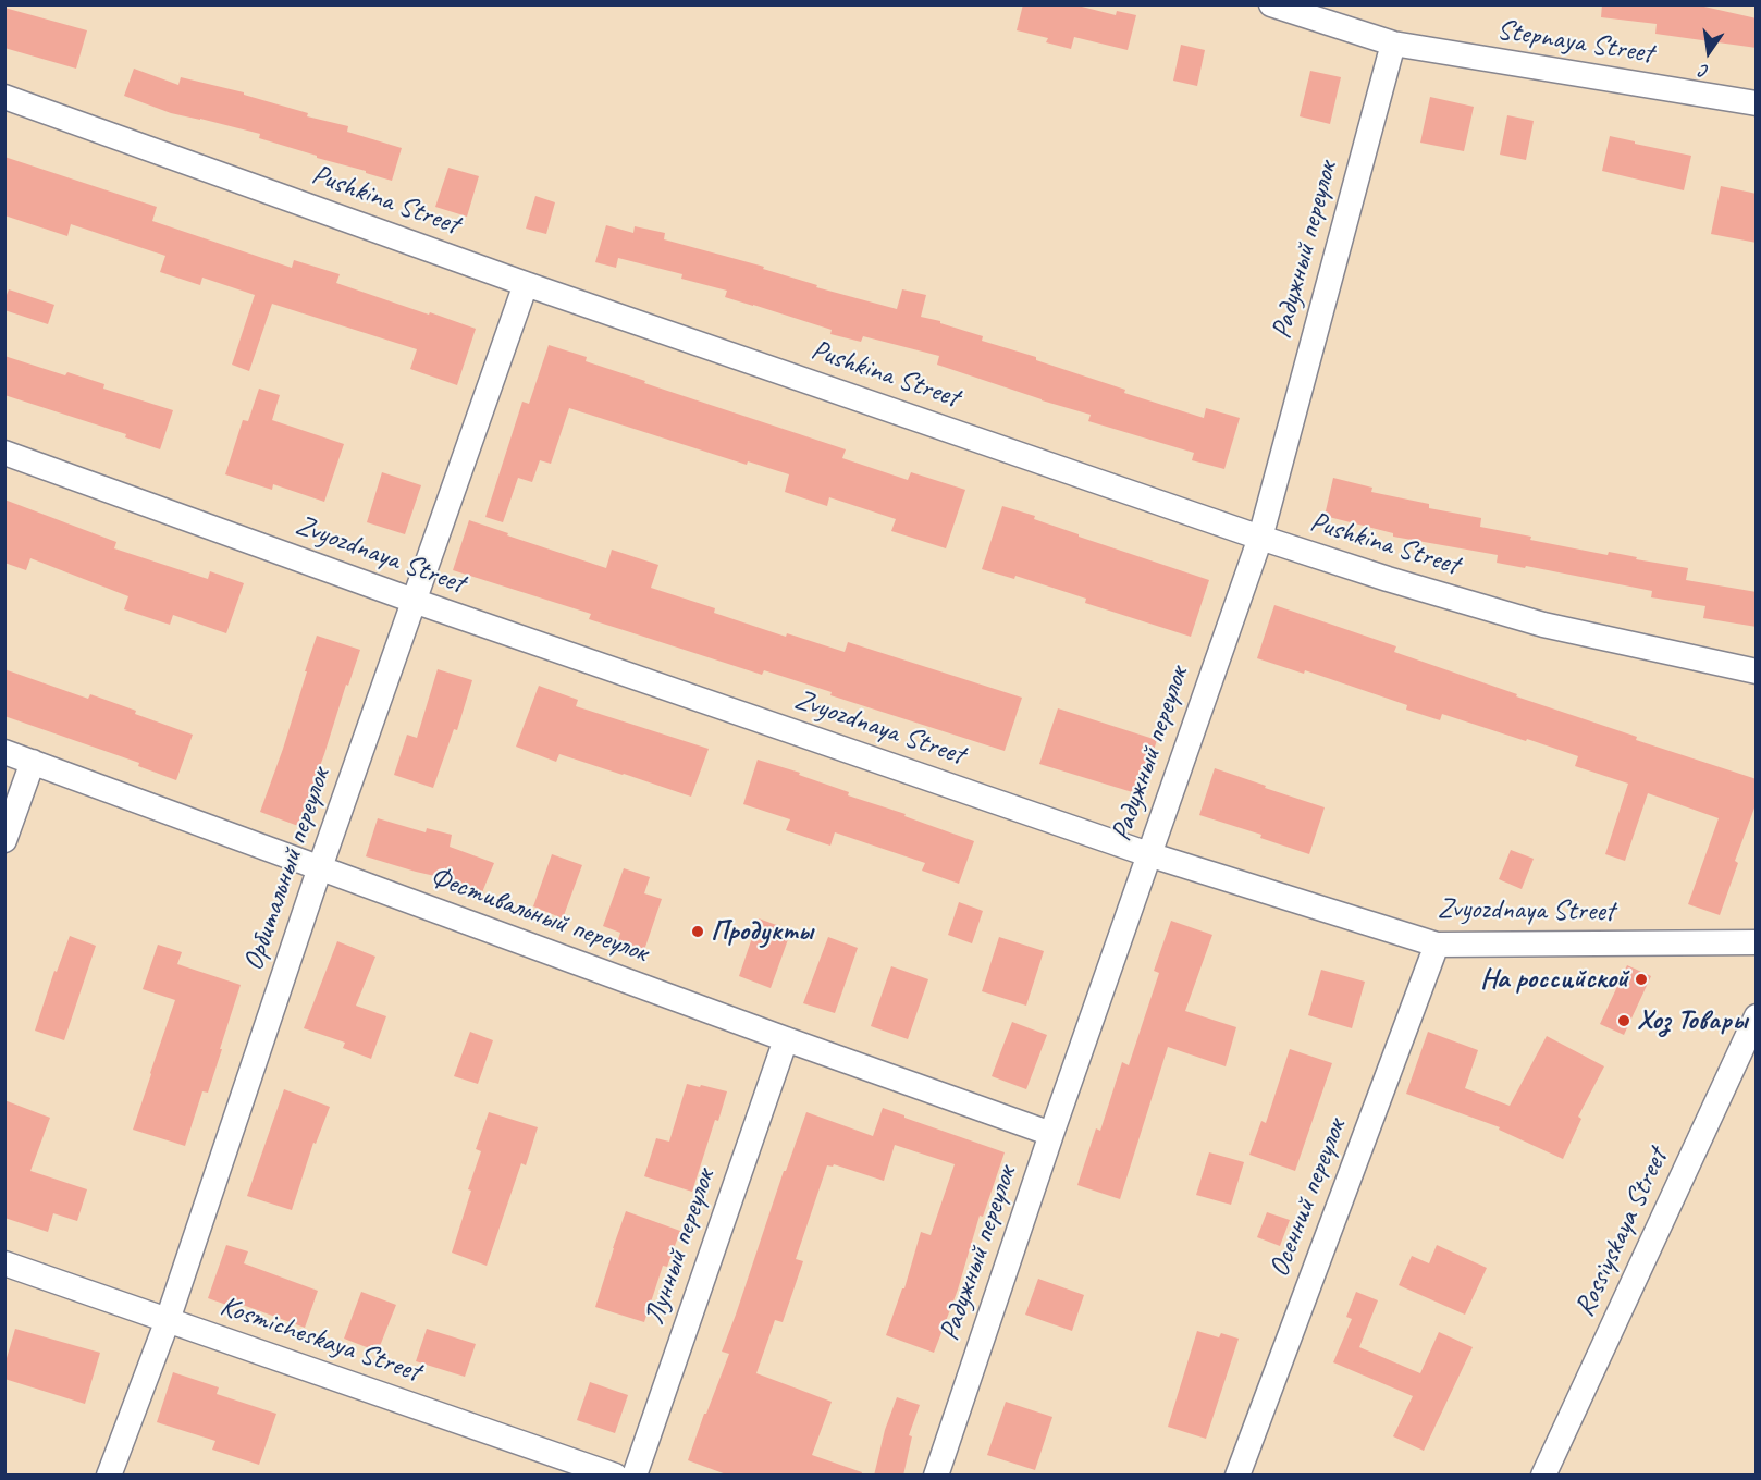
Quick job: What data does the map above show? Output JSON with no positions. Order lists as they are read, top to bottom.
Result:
{
  "streets": {
    "street": [
      "Stepnaya Street",
      "Pushkina Street",
      "Радужный переулок",
      "Zvyozdnaya Street",
      "Орбитальный переулок",
      "Фестивальный переулок",
      "Осенний переулок",
      "Rossiyskaya Street",
      "Лунный переулок",
      "Kosmicheskaya Street"
    ]
  },
  "crossings": [
    ["Stepnaya Street", "Радужный переулок"],
    ["Pushkina Street", "Радужный переулок"],
    ["Pushkina Street", "Орбитальный переулок"],
    ["Радужный переулок", "Zvyozdnaya Street"],
    ["Радужный переулок", "Фестивальный переулок"],
    ["Zvyozdnaya Street", "Орбитальный переулок"],
    ["Zvyozdnaya Street", "Осенний переулок"],
    ["Орбитальный переулок", "Фестивальный переулок"],
    ["Орбитальный переулок", "Kosmicheskaya Street"],
    ["Фестивальный переулок", "Лунный переулок"]
  ],
  "places": ["Продукты", "На российской", "Хоз Товары"],
  "north": "bottom"
}
